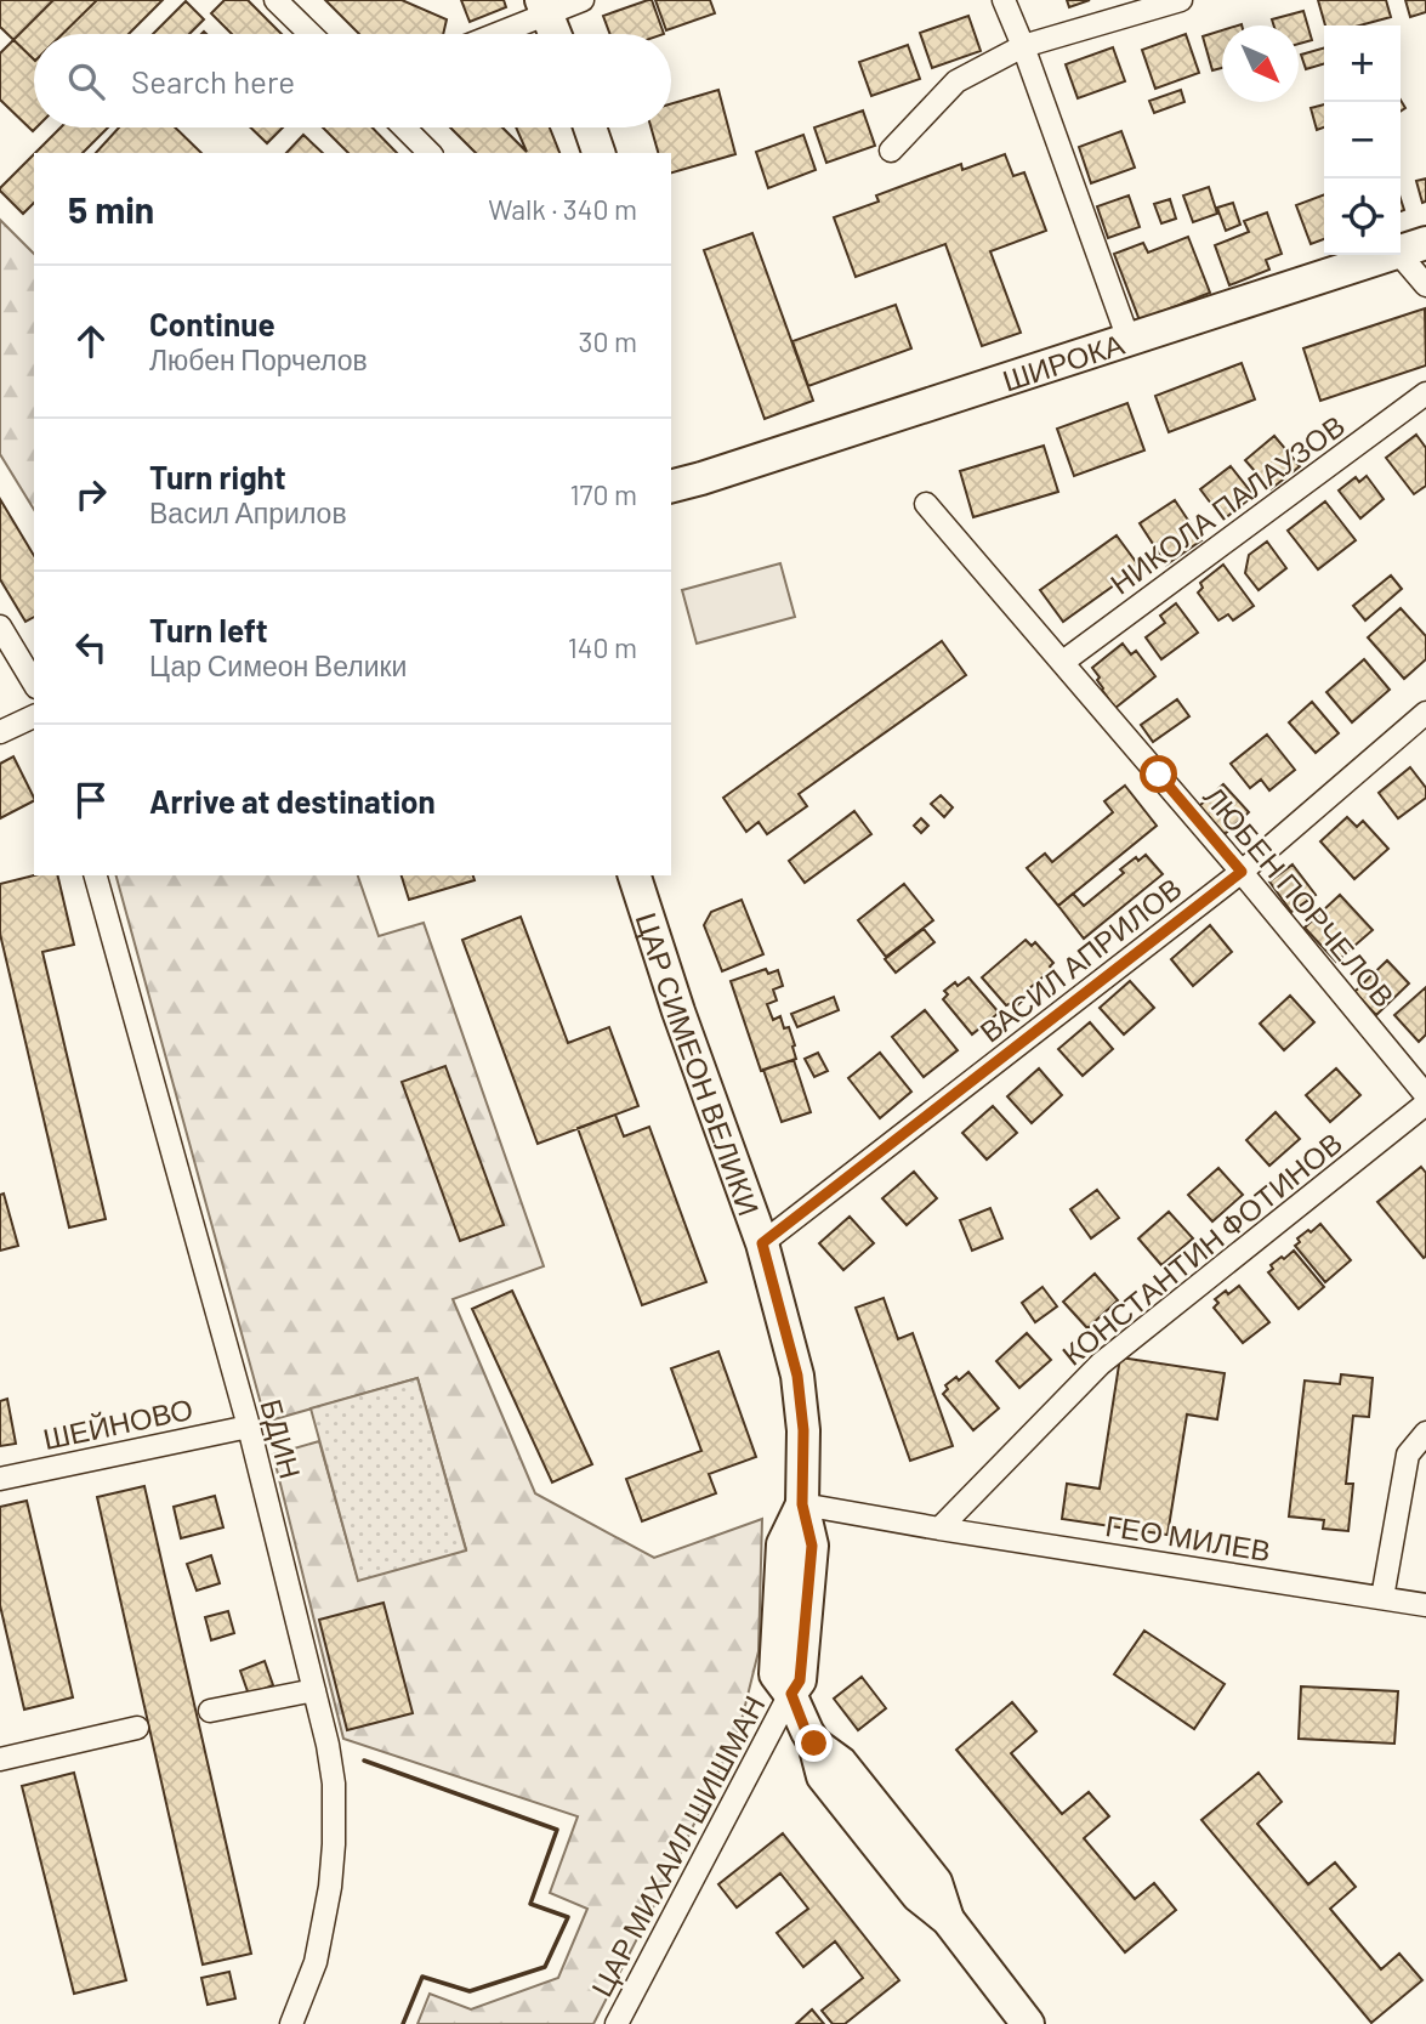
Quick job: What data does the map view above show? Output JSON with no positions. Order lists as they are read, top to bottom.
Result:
{
  "streets": {
    "main road": ["ШИРОКА", "ЦАР СИМЕОН ВЕЛИКИ"],
    "street": [
      "НИКОЛА ПАЛАУЗОВ",
      "ЛЮБЕН ПОРЧЕЛОВ",
      "ВАСИЛ АПРИЛОВ",
      "КОНСТАНТИН ФОТИНОВ",
      "ШЕЙНОВО",
      "БДИН",
      "ГЕО МИЛЕВ",
      "ЦАР МИХАИЛ ШИШМАН"
    ]
  },
  "crossings": [
    ["НИКОЛА ПАЛАУЗОВ", "ЛЮБЕН ПОРЧЕЛОВ"],
    ["ЛЮБЕН ПОРЧЕЛОВ", "ВАСИЛ АПРИЛОВ"],
    ["ВАСИЛ АПРИЛОВ", "ЦАР СИМЕОН ВЕЛИКИ"],
    ["ЦАР СИМЕОН ВЕЛИКИ", "ЦАР МИХАИЛ ШИШМАН"],
    ["КОНСТАНТИН ФОТИНОВ", "ГЕО МИЛЕВ"],
    ["ШЕЙНОВО", "БДИН"]
  ],
  "north": "bottom right",
  "page": {
    "map_buttons": ["+", "−"],
    "search": "Search here",
    "heading": ["5 min", "Walk · 340 m"],
    "list": [
      ["Continue", "Любен Порчелов", "30 m"],
      ["Turn right", "Васил Априлов", "170 m"],
      ["Turn left", "Цар Симеон Велики", "140 m"],
      "Arrive at destination"
    ]
  }
}
